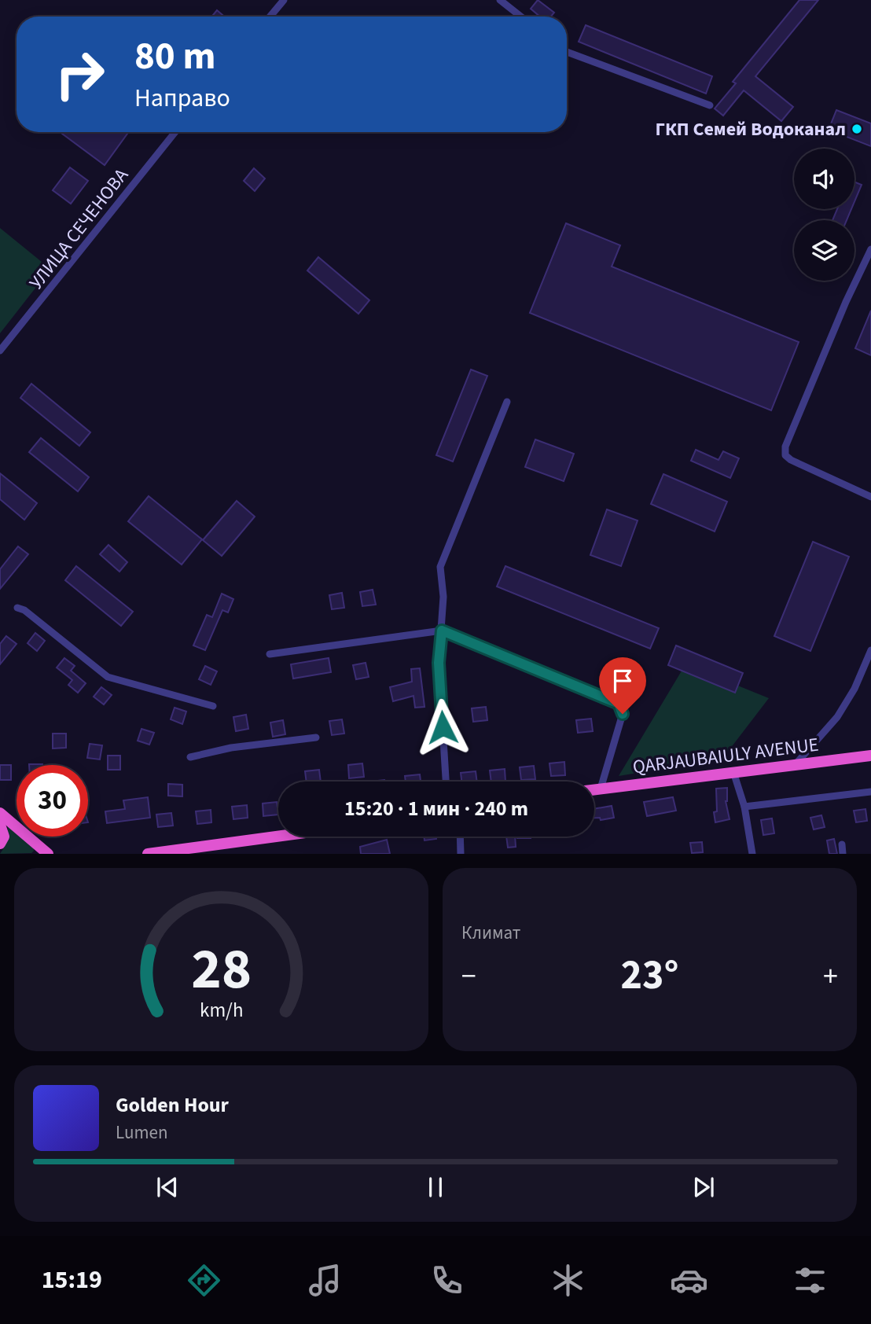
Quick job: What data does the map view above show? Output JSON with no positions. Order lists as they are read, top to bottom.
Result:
{
  "streets": {
    "highway": ["QARJAUBAIULY AVENUE"],
    "street": ["УЛИЦА СЕЧЕНОВА"]
  },
  "places": ["ГКП Семей Водоканал"],
  "page": {
    "turn": ["80 m", "Направо"],
    "limit": "30",
    "trip": "15:20 · 1 мин · 240 m",
    "tile": "Климат",
    "heat": ["−", "23°", "+"],
    "song": ["Golden Hour", "Lumen"],
    "tabs": "15:19",
    "gauge": ["28", "km/h"]
  }
}
